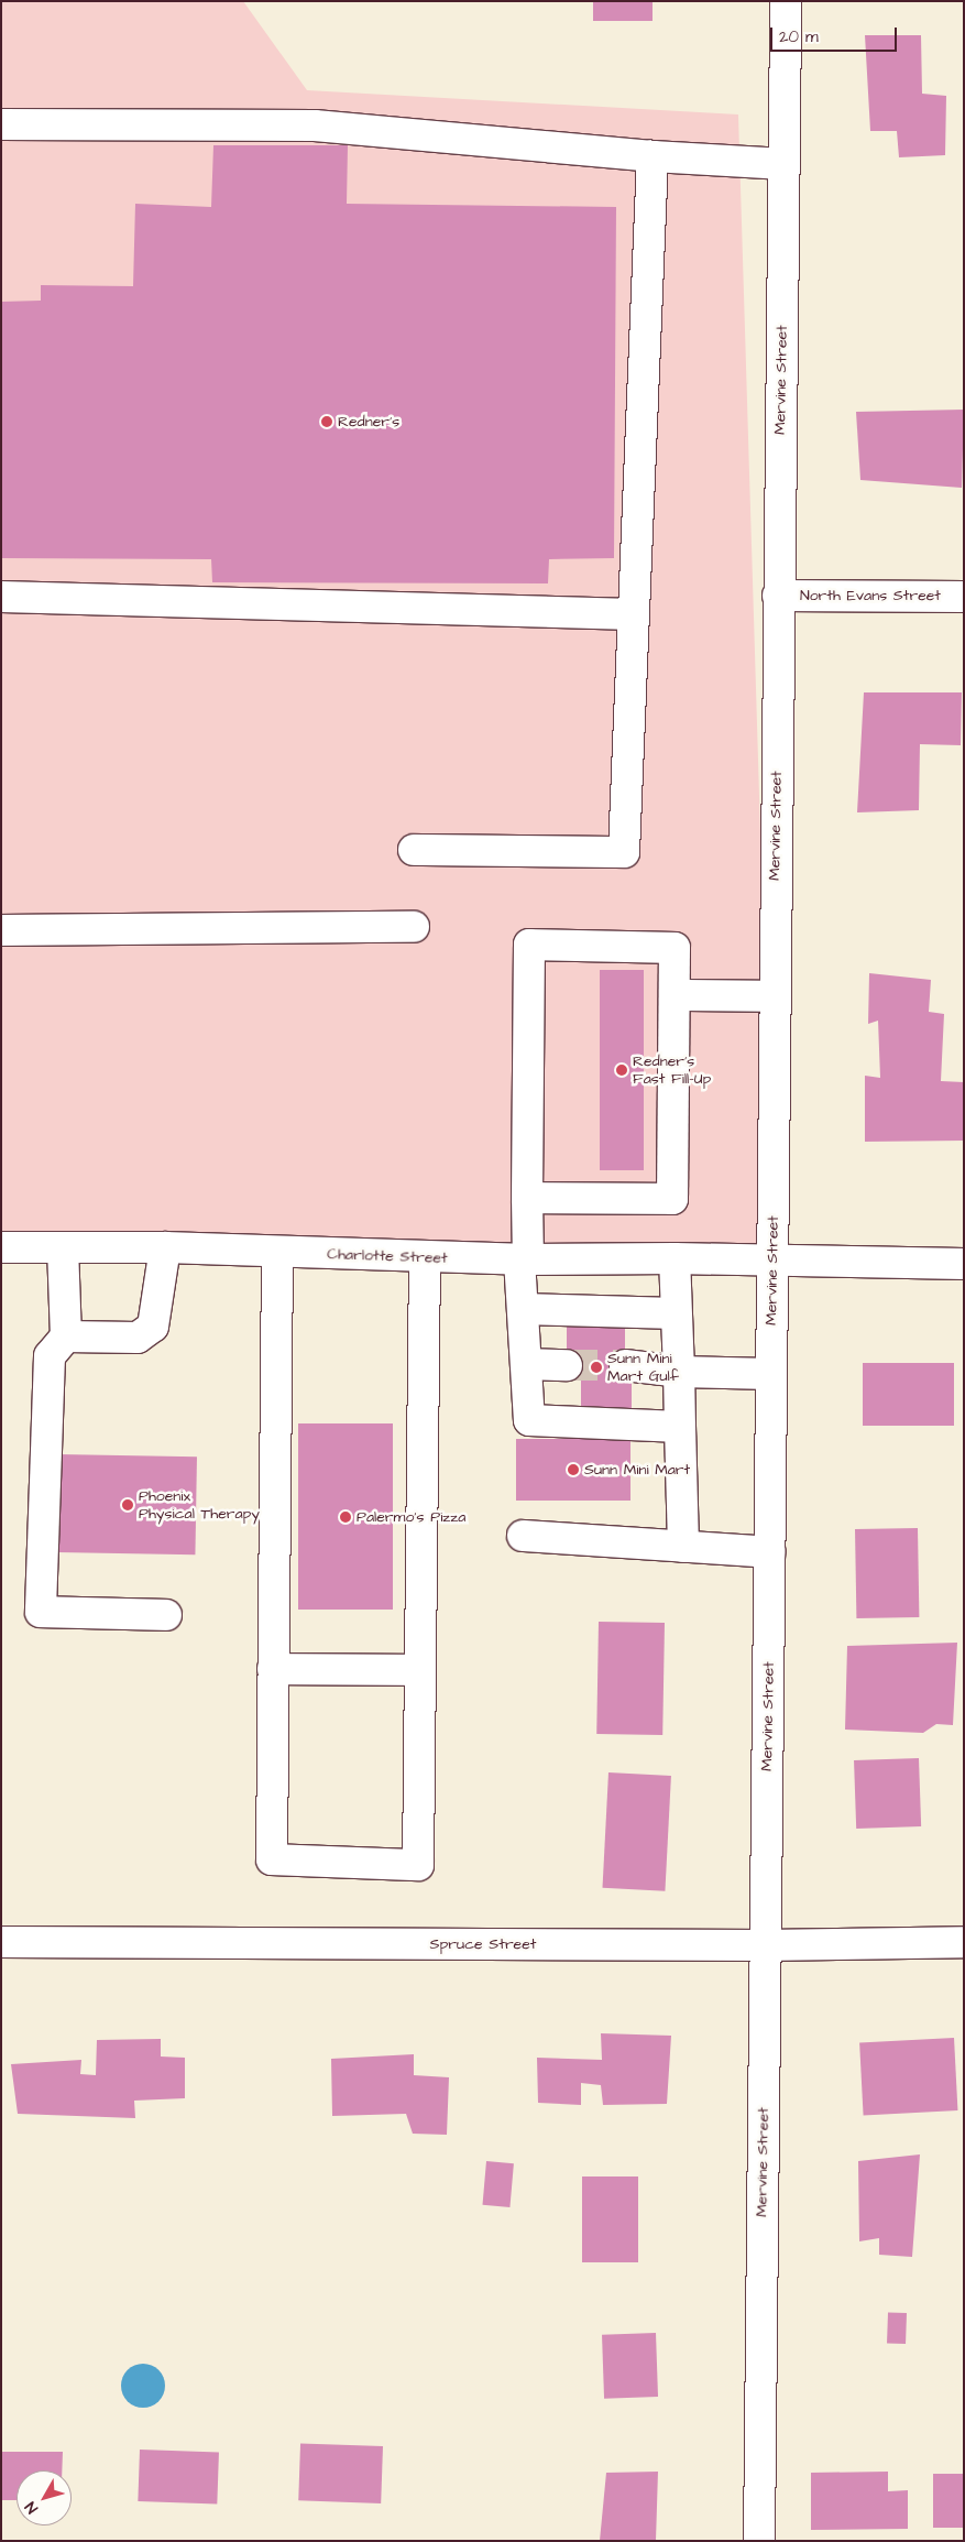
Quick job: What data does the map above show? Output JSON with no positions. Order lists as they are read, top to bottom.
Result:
{
  "streets": {
    "street": [
      "Mervine Street",
      "North Evans Street",
      "Charlotte Street",
      "Spruce Street"
    ]
  },
  "crossings": [
    ["Mervine Street", "North Evans Street"],
    ["Mervine Street", "Charlotte Street"],
    ["Mervine Street", "Spruce Street"]
  ],
  "places": [
    "Redner's",
    "Redner's Fast Fill-Up",
    "Sunn Mini Mart Gulf",
    "Sunn Mini Mart",
    "Phoenix Physical Therapy",
    "Palermo's Pizza"
  ],
  "scale_bar": "20 m",
  "north": "bottom left"
}
